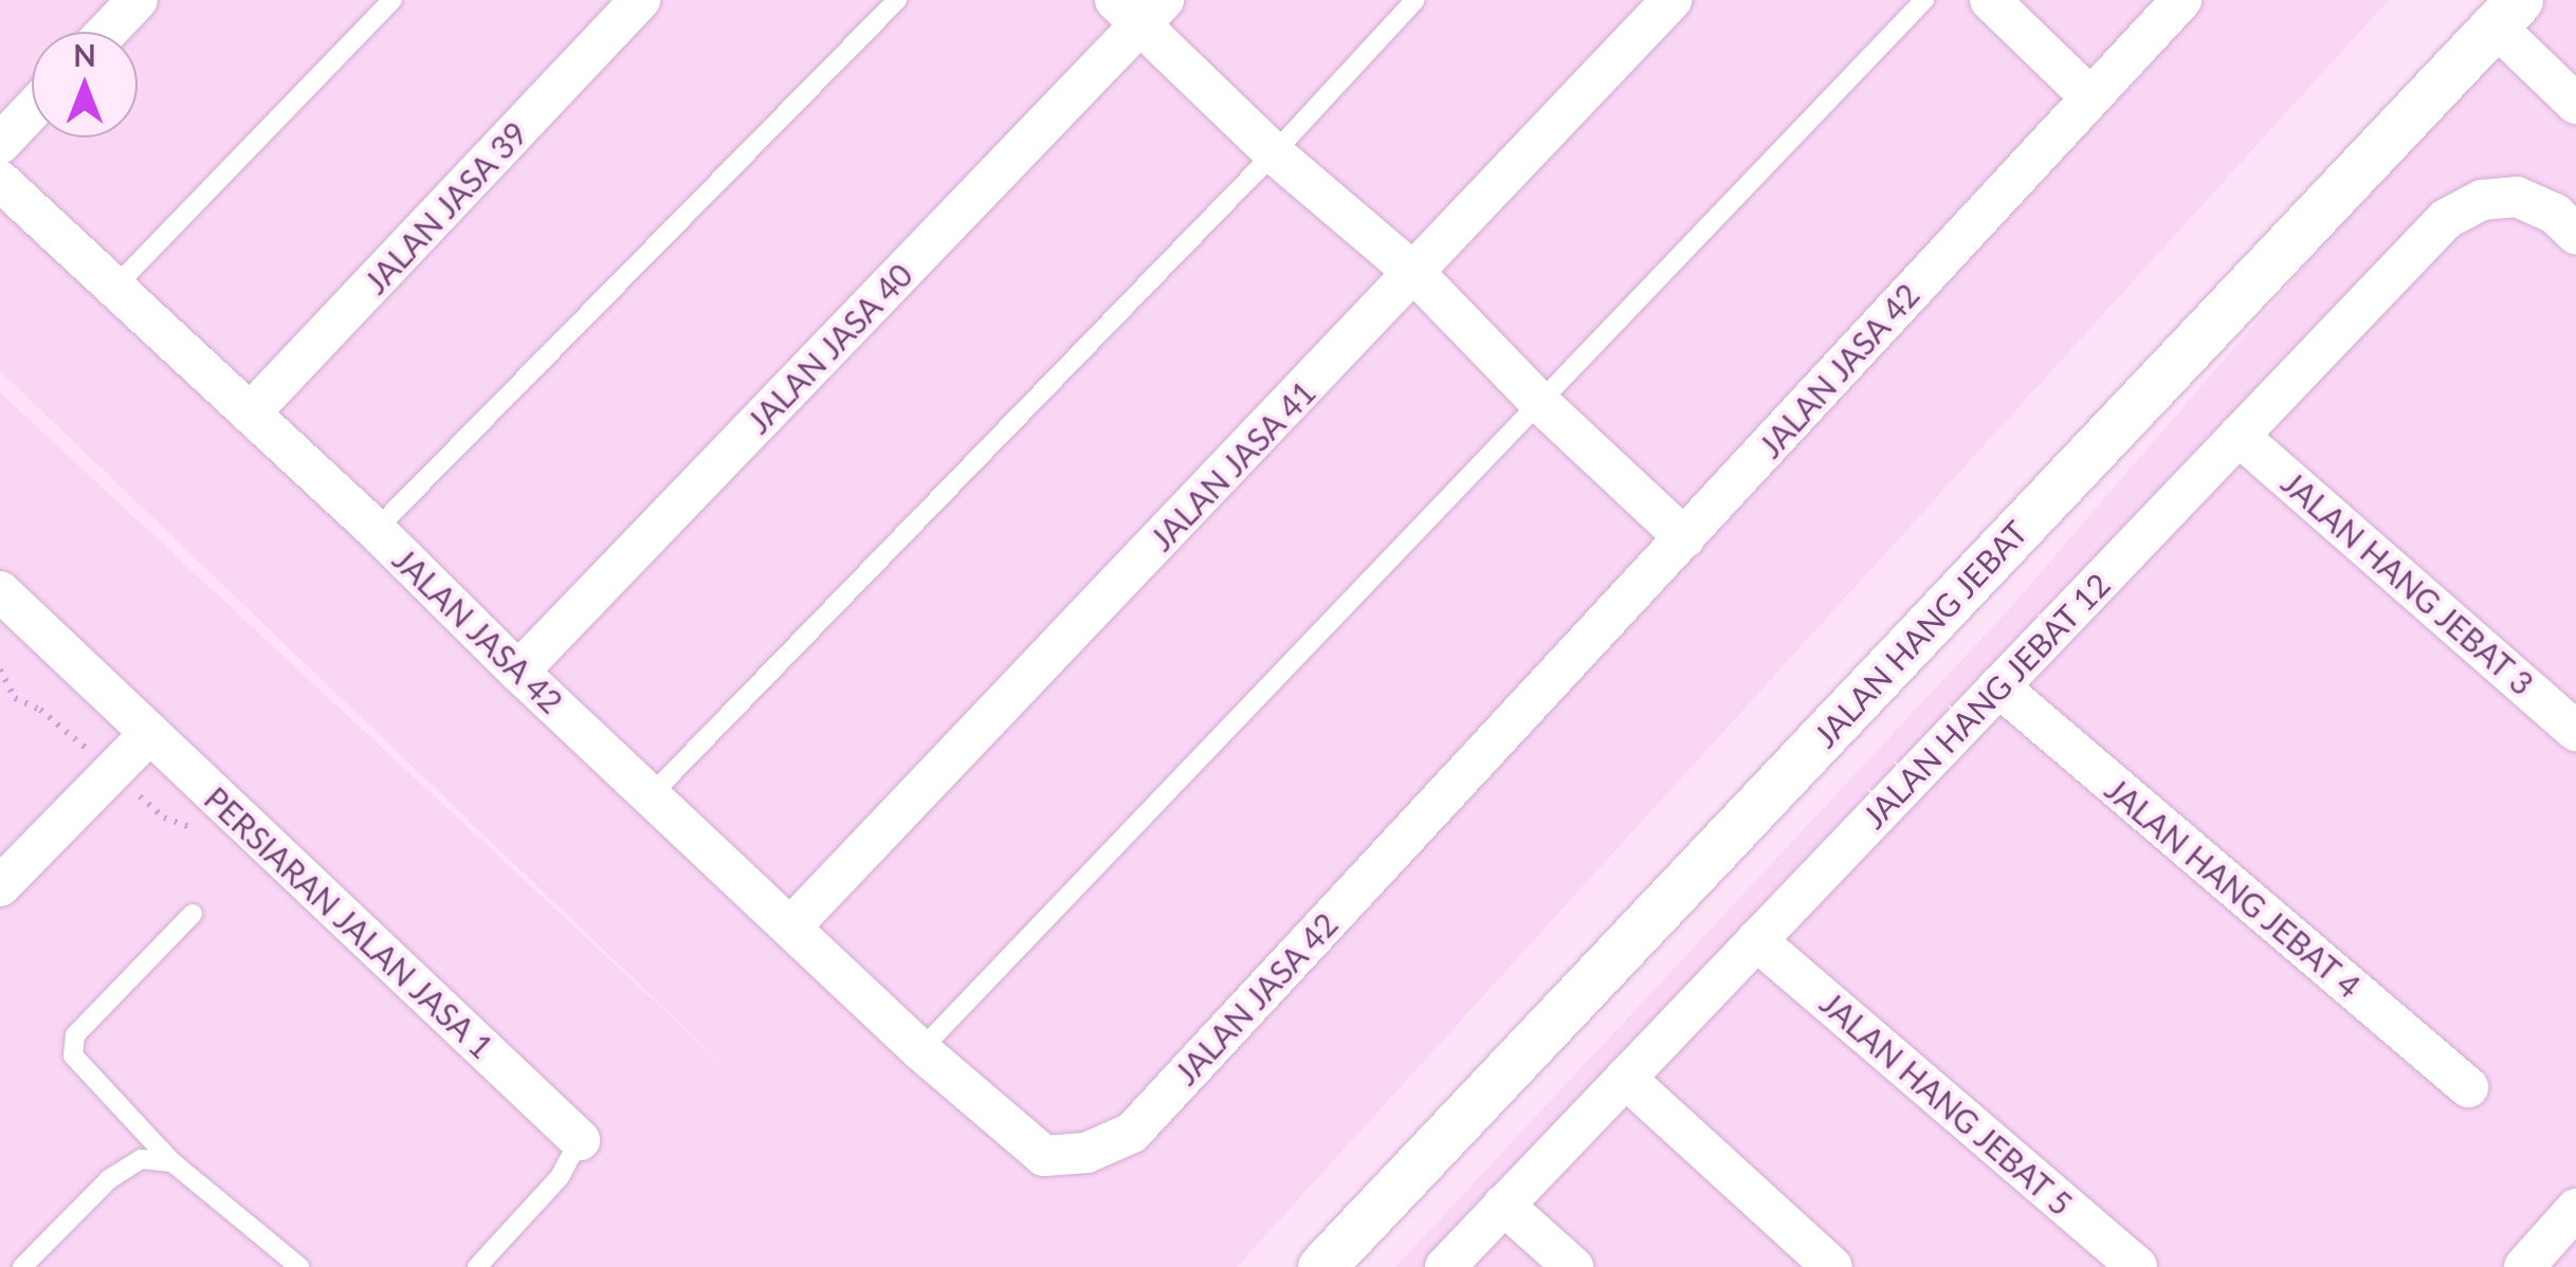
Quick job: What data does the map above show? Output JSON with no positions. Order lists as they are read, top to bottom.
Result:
{
  "streets": {
    "street": [
      "JALAN JASA 39",
      "JALAN JASA 40",
      "JALAN JASA 42",
      "JALAN JASA 41",
      "JALAN HANG JEBAT 3",
      "JALAN HANG JEBAT",
      "JALAN HANG JEBAT 12",
      "JALAN HANG JEBAT 4",
      "PERSIARAN JALAN JASA 1",
      "JALAN HANG JEBAT 5"
    ]
  },
  "crossings": [
    ["JALAN JASA 39", "JALAN JASA 42"],
    ["JALAN JASA 40", "JALAN JASA 42"],
    ["JALAN JASA 40", "JALAN JASA 41"],
    ["JALAN JASA 42", "JALAN JASA 41"],
    ["JALAN HANG JEBAT 3", "JALAN HANG JEBAT 12"],
    ["JALAN HANG JEBAT 12", "JALAN HANG JEBAT 4"],
    ["JALAN HANG JEBAT 12", "JALAN HANG JEBAT 5"]
  ],
  "north": "top"
}
